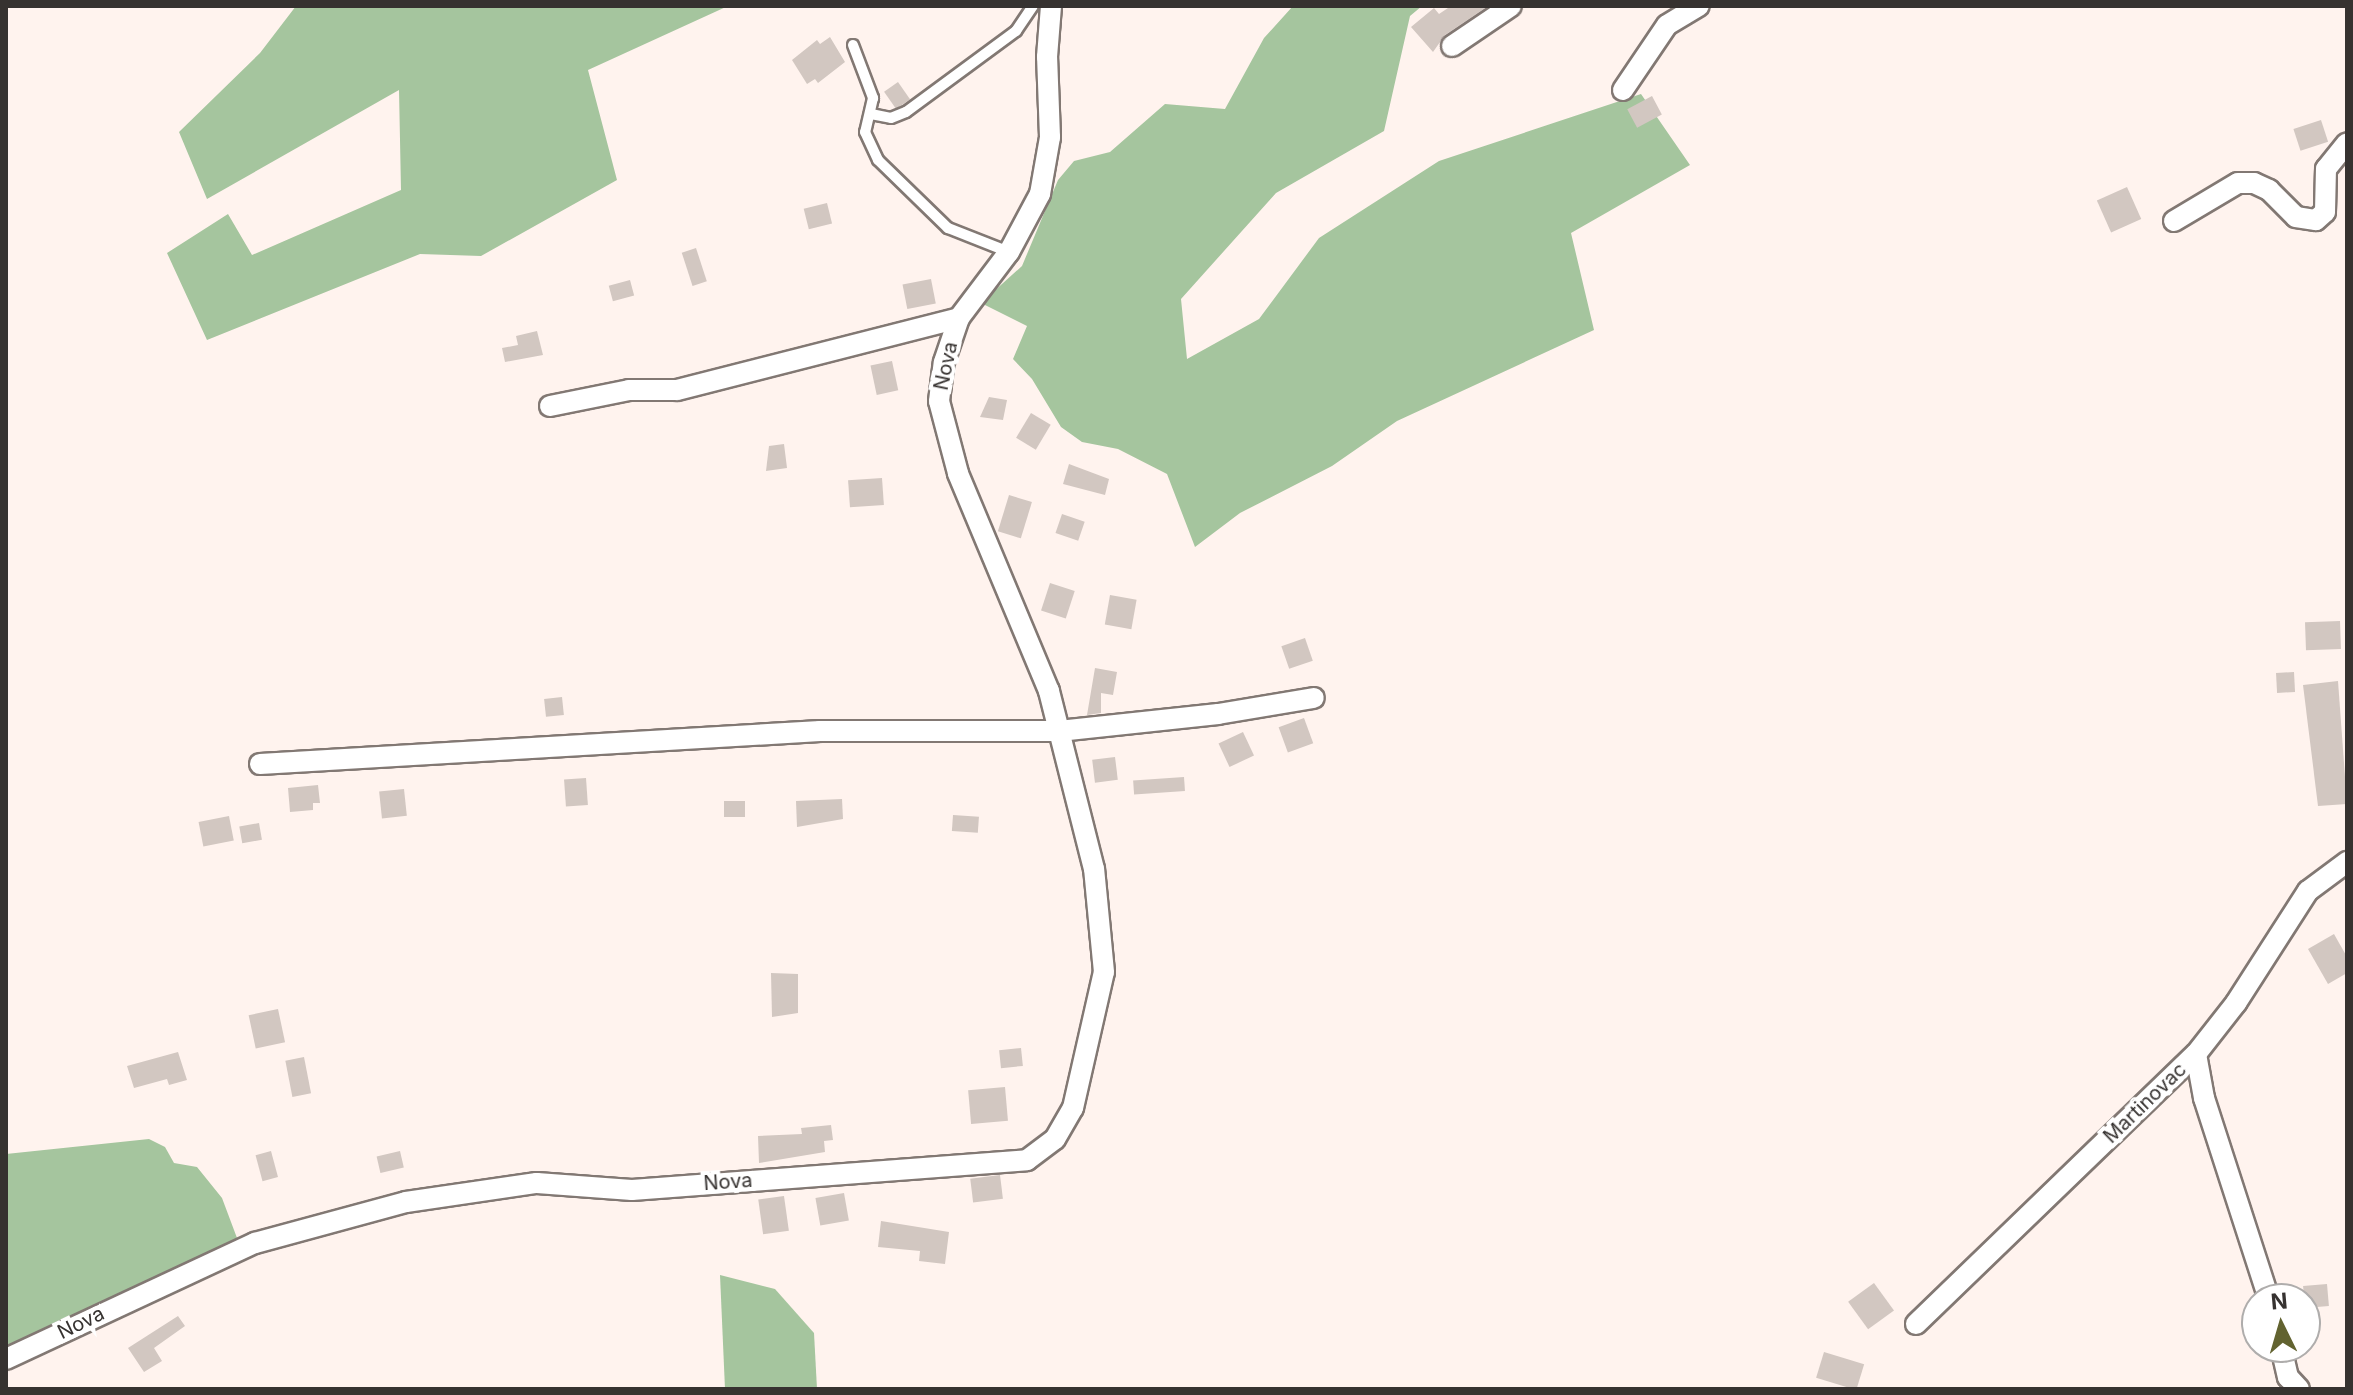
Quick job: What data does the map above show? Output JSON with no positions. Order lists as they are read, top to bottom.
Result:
{
  "streets": {
    "street": ["Nova", "Martinovac"]
  },
  "north": "top"
}
